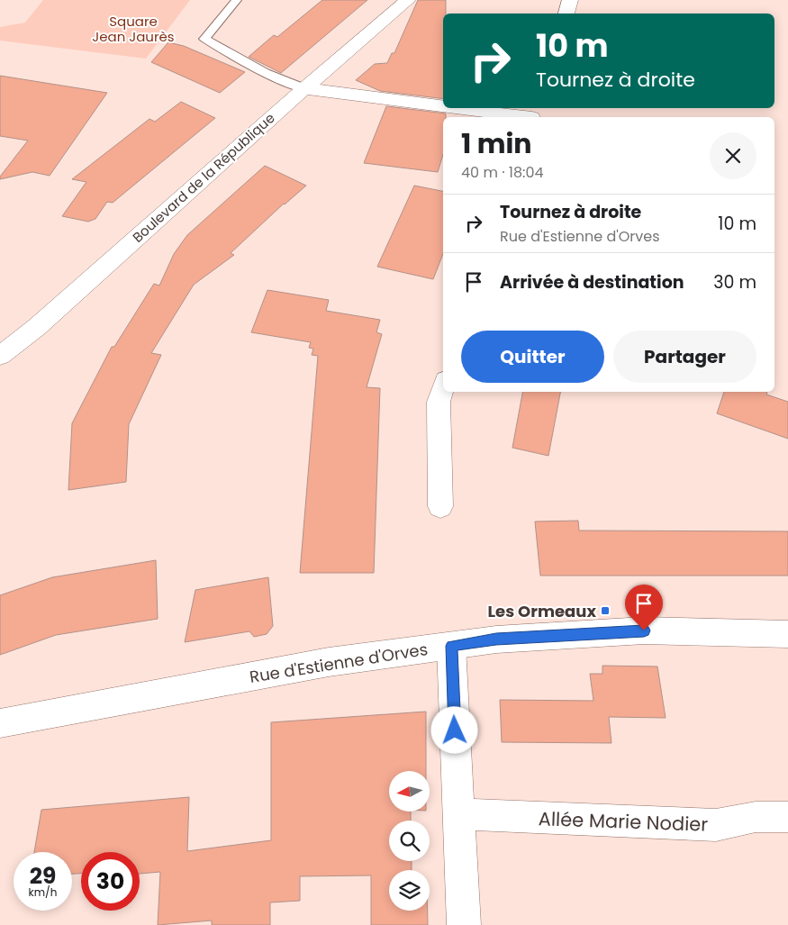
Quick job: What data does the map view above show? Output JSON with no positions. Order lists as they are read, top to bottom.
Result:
{
  "streets": {
    "street": ["Boulevard de la République", "Rue d'Estienne d'Orves", "Allée Marie Nodier"]
  },
  "parks": ["Square Jean Jaurès"],
  "places": {
    "transit": ["Les Ormeaux"]
  },
  "north": "left",
  "page": {
    "turn": ["10 m", "Tournez à droite"],
    "heading": ["1 min", "40 m · 18:04"],
    "list": [
      {
        "name": "Tournez à droite",
        "note": "Rue d'Estienne d'Orves",
        "value": "10 m"
      },
      {
        "name": "Arrivée à destination",
        "value": "30 m"
      }
    ],
    "buttons": ["Quitter", "Partager"],
    "speed": "29 km/h",
    "limit": "30"
  }
}
